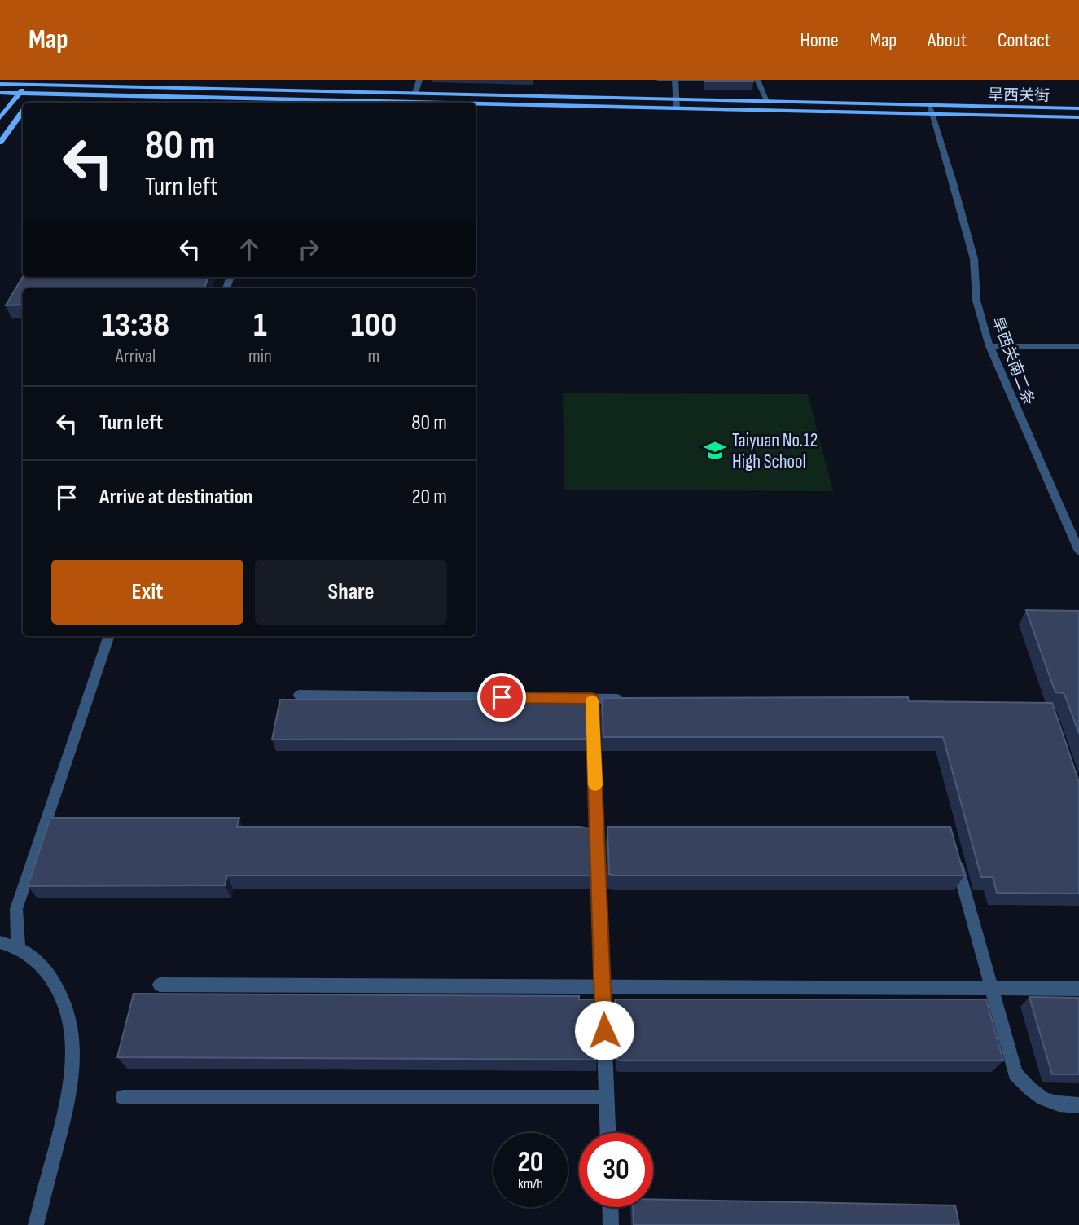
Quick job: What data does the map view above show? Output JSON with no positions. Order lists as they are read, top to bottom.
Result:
{
  "streets": {
    "main road": ["旱西关街"],
    "street": ["旱西关南二条"]
  },
  "crossings": [
    ["旱西关街", "旱西关南二条"]
  ],
  "places": {
    "school or university": ["Taiyuan No.12 High School"]
  },
  "page": {
    "header": "Map",
    "nav": [
      "Home",
      "Map",
      "About",
      "Contact"
    ],
    "turn": ["80 m", "Turn left"],
    "eta": [
      "13:38",
      "Arrival",
      "1",
      "min",
      "100",
      "m"
    ],
    "list": [
      {
        "name": "Turn left",
        "value": "80 m"
      },
      {
        "name": "Arrive at destination",
        "value": "20 m"
      }
    ],
    "buttons": ["Exit", "Share"],
    "speed": "20 km/h",
    "limit": "30"
  }
}
